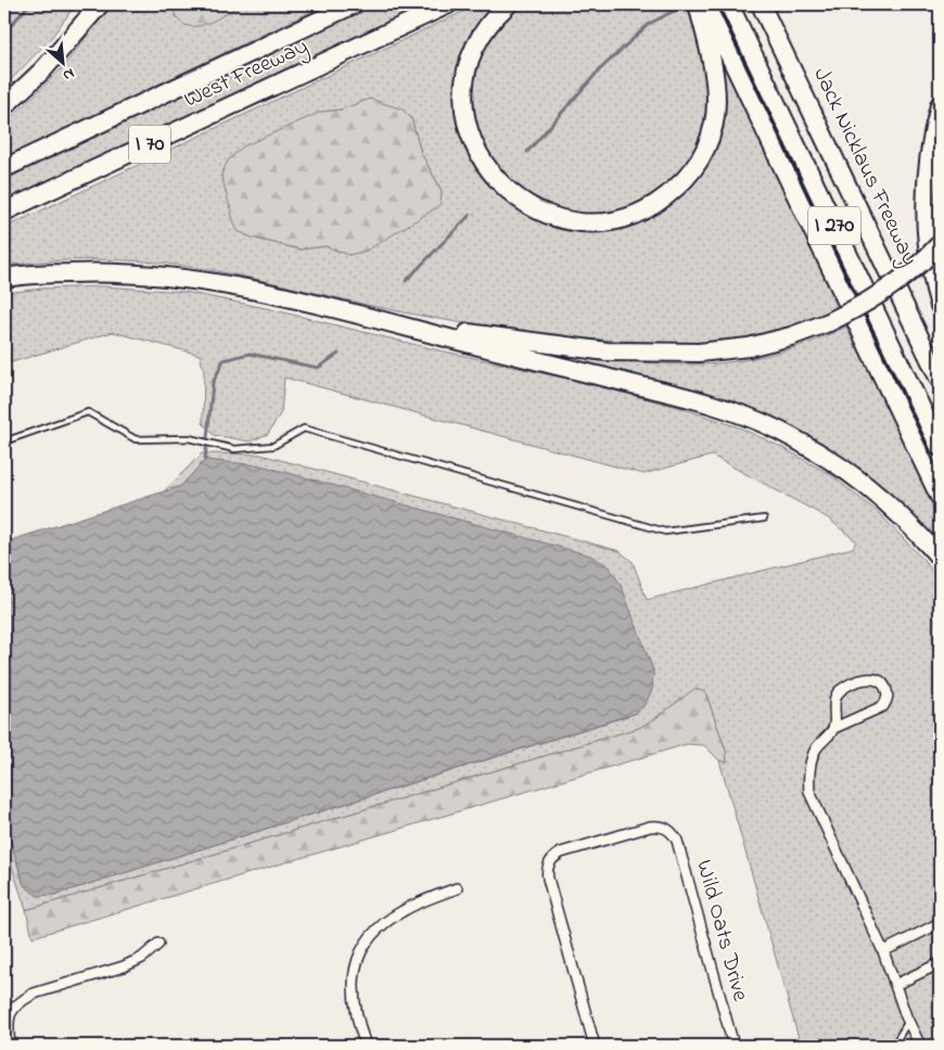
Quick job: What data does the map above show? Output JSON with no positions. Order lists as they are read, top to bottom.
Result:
{
  "streets": {
    "highway": [
      "West Freeway",
      "I 70",
      "Jack Nicklaus Freeway",
      "I 270"
    ],
    "street": ["Wild Oats Drive"]
  },
  "north": "bottom right"
}
